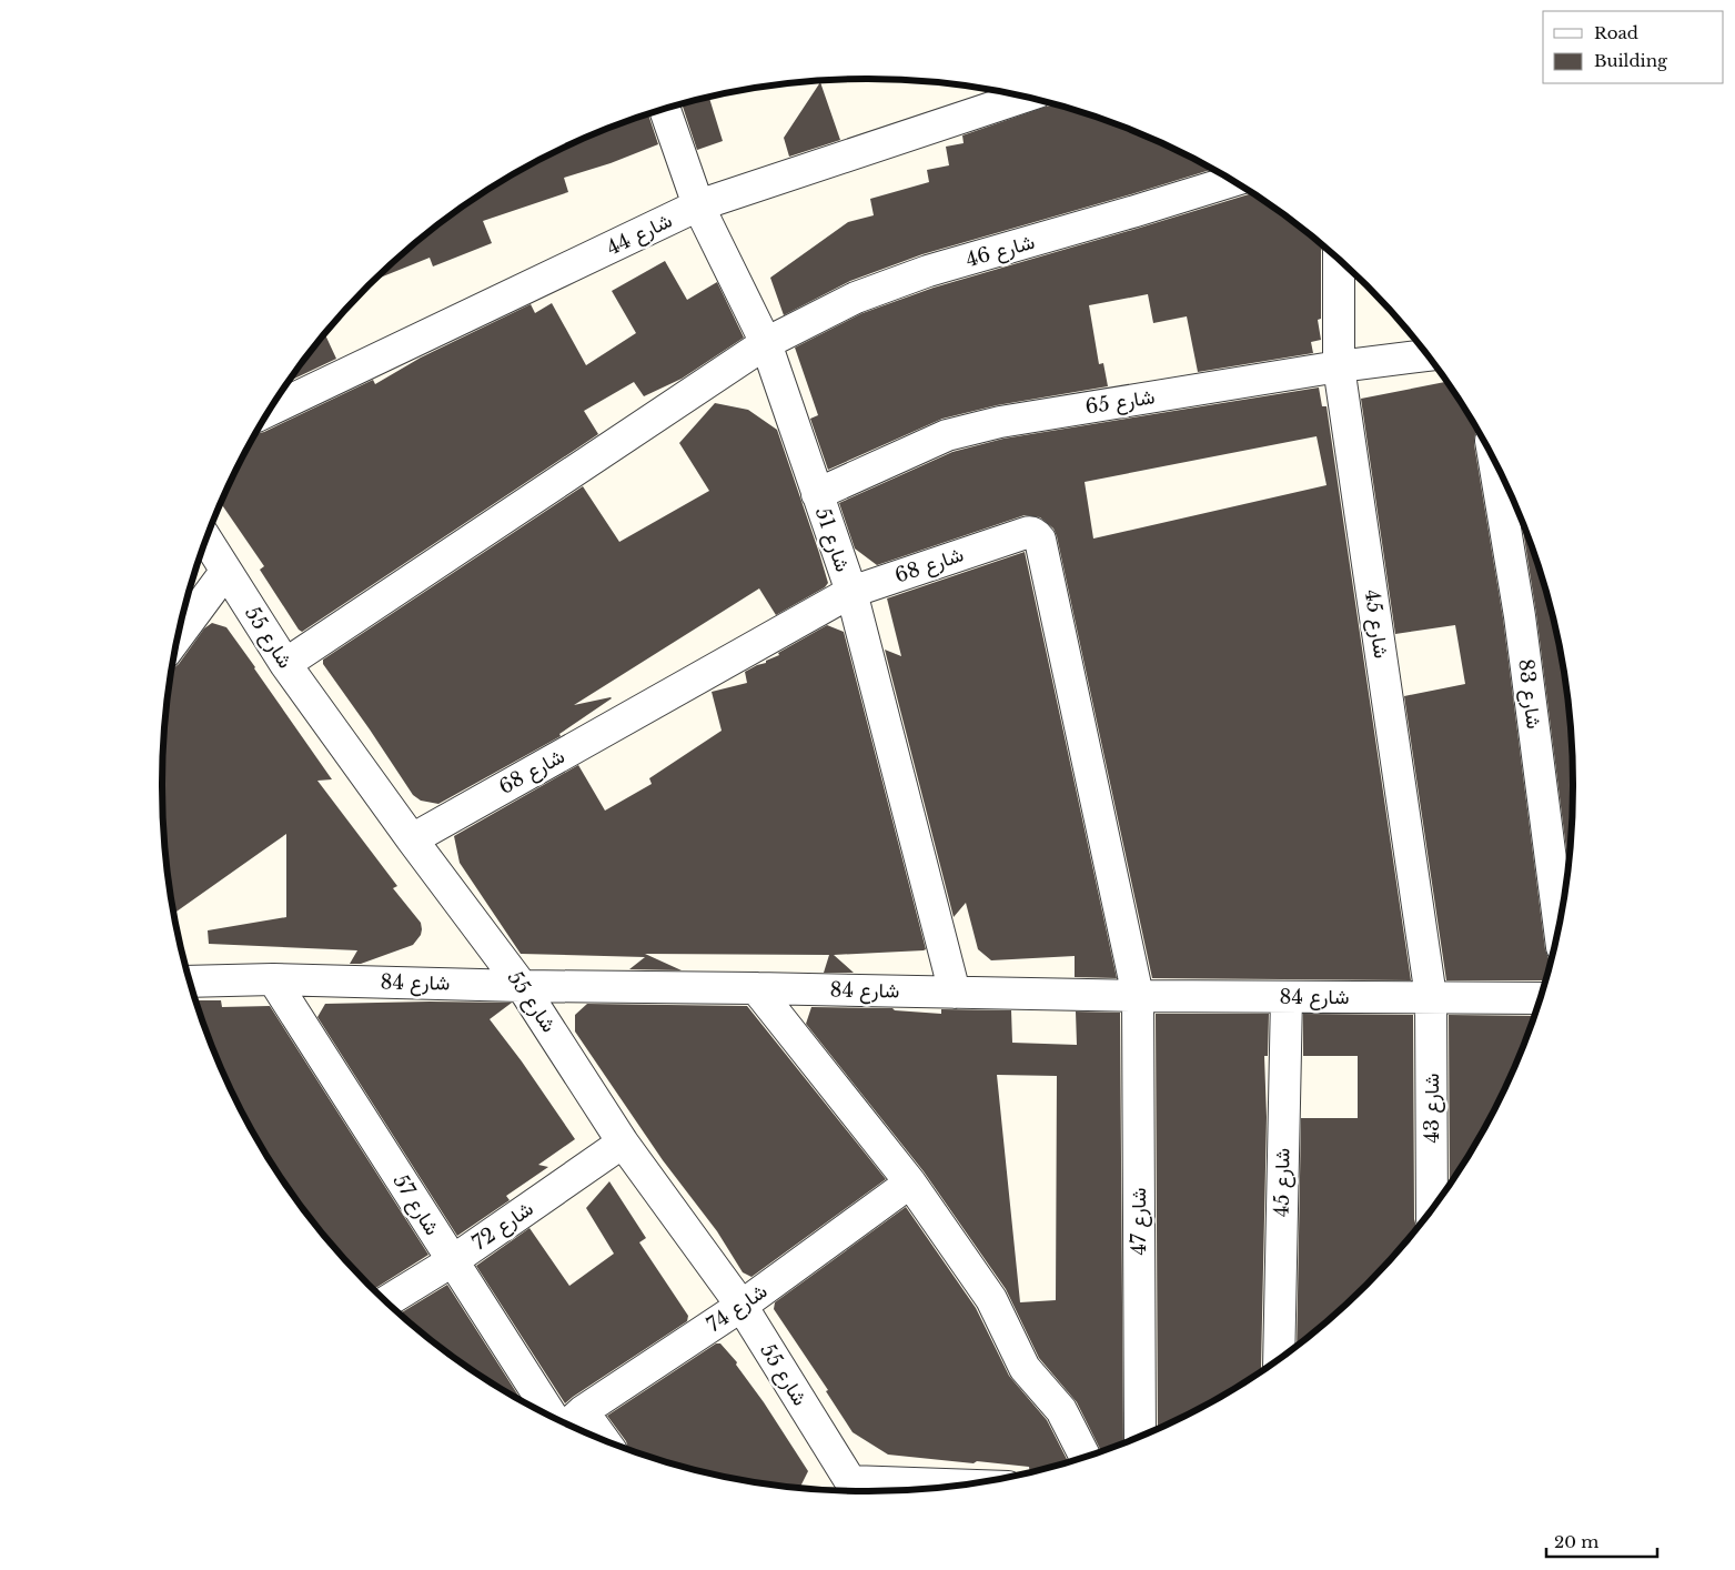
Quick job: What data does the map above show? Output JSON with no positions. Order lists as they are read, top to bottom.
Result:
{
  "streets": {
    "street": [
      "شارع 44",
      "شارع 46",
      "شارع 65",
      "شارع 51",
      "شارع 68",
      "شارع 45",
      "شارع 55",
      "شارع 83",
      "شارع 84",
      "شارع 43",
      "شارع 57",
      "شارع 47",
      "شارع 72",
      "شارع 74"
    ]
  },
  "crossings": [
    ["شارع 44", "شارع 51"],
    ["شارع 46", "شارع 51"],
    ["شارع 46", "شارع 55"],
    ["شارع 65", "شارع 51"],
    ["شارع 65", "شارع 45"],
    ["شارع 51", "شارع 68"],
    ["شارع 51", "شارع 84"],
    ["شارع 68", "شارع 55"],
    ["شارع 68", "شارع 84"],
    ["شارع 68", "شارع 47"],
    ["شارع 45", "شارع 84"],
    ["شارع 45", "شارع 43"],
    ["شارع 55", "شارع 84"],
    ["شارع 55", "شارع 72"],
    ["شارع 55", "شارع 74"],
    ["شارع 84", "شارع 43"],
    ["شارع 84", "شارع 57"],
    ["شارع 84", "شارع 47"],
    ["شارع 57", "شارع 72"],
    ["شارع 57", "شارع 74"]
  ],
  "legend": ["Road", "Building"],
  "scale_bar": "20 m"
}
